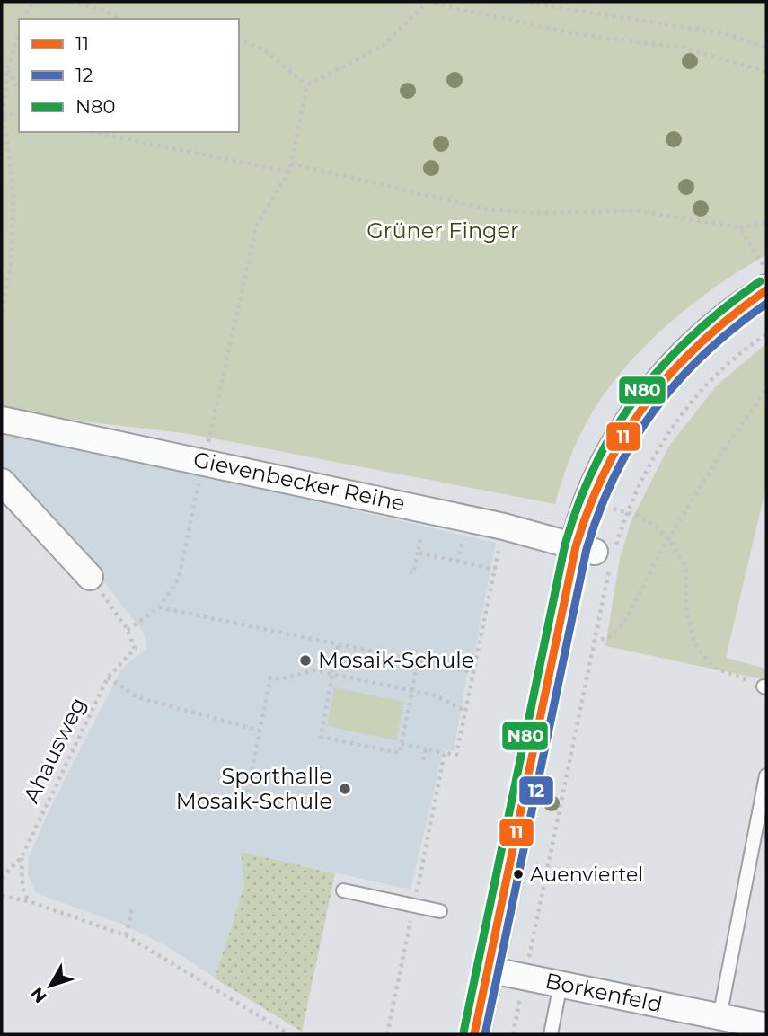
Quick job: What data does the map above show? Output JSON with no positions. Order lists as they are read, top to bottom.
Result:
{
  "streets": {
    "street": ["Gievenbecker Reihe", "Borkenfeld"],
    "path": ["Ahausweg"]
  },
  "parks": ["Grüner Finger"],
  "places": ["Mosaik-Schule", "Sporthalle Mosaik-Schule", "Auenviertel"],
  "lines": ["transit line N80", "transit line 11", "transit line 12"],
  "legend": ["11", "12", "N80"],
  "north": "bottom left"
}
